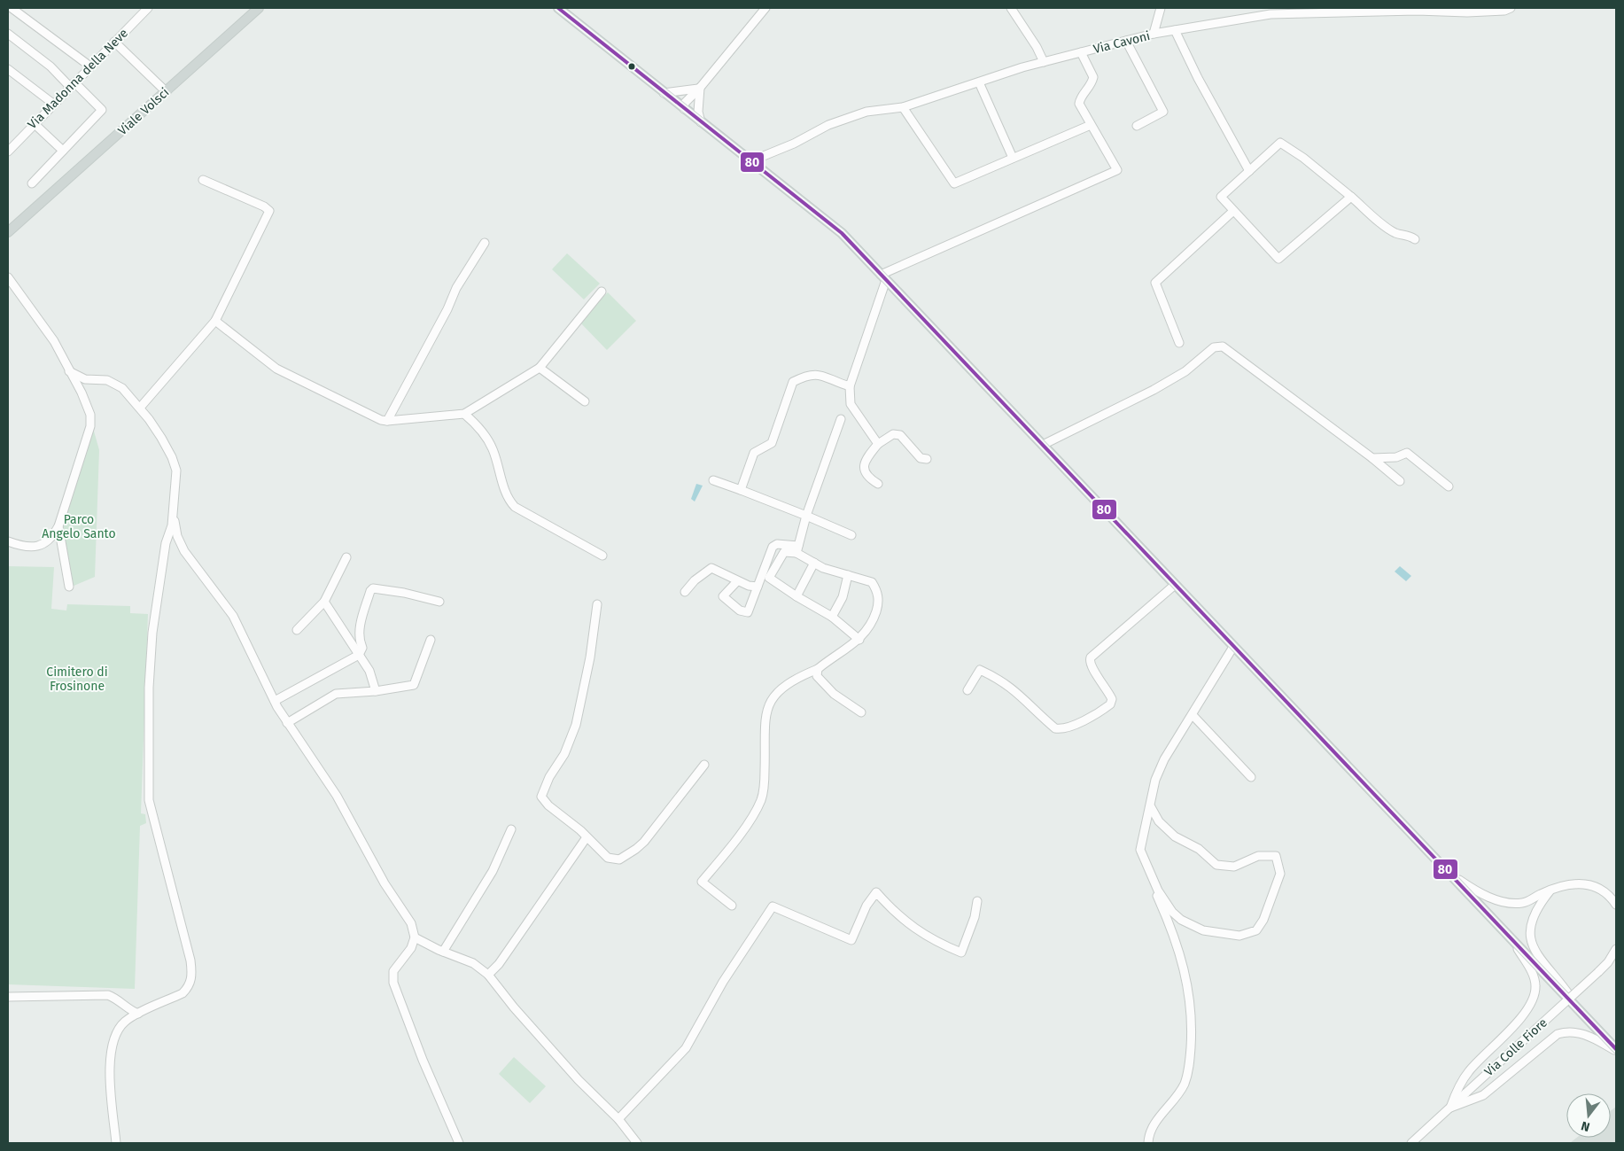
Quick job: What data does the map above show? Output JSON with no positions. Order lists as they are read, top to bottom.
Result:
{
  "streets": {
    "main road": ["Viale Volsci"],
    "street": ["Via Cavoni", "Via Madonna della Neve", "Via Colle Fiore"]
  },
  "parks": ["Parco Angelo Santo", "Cimitero di Frosinone"],
  "lines": ["transit line 80"],
  "north": "bottom"
}
